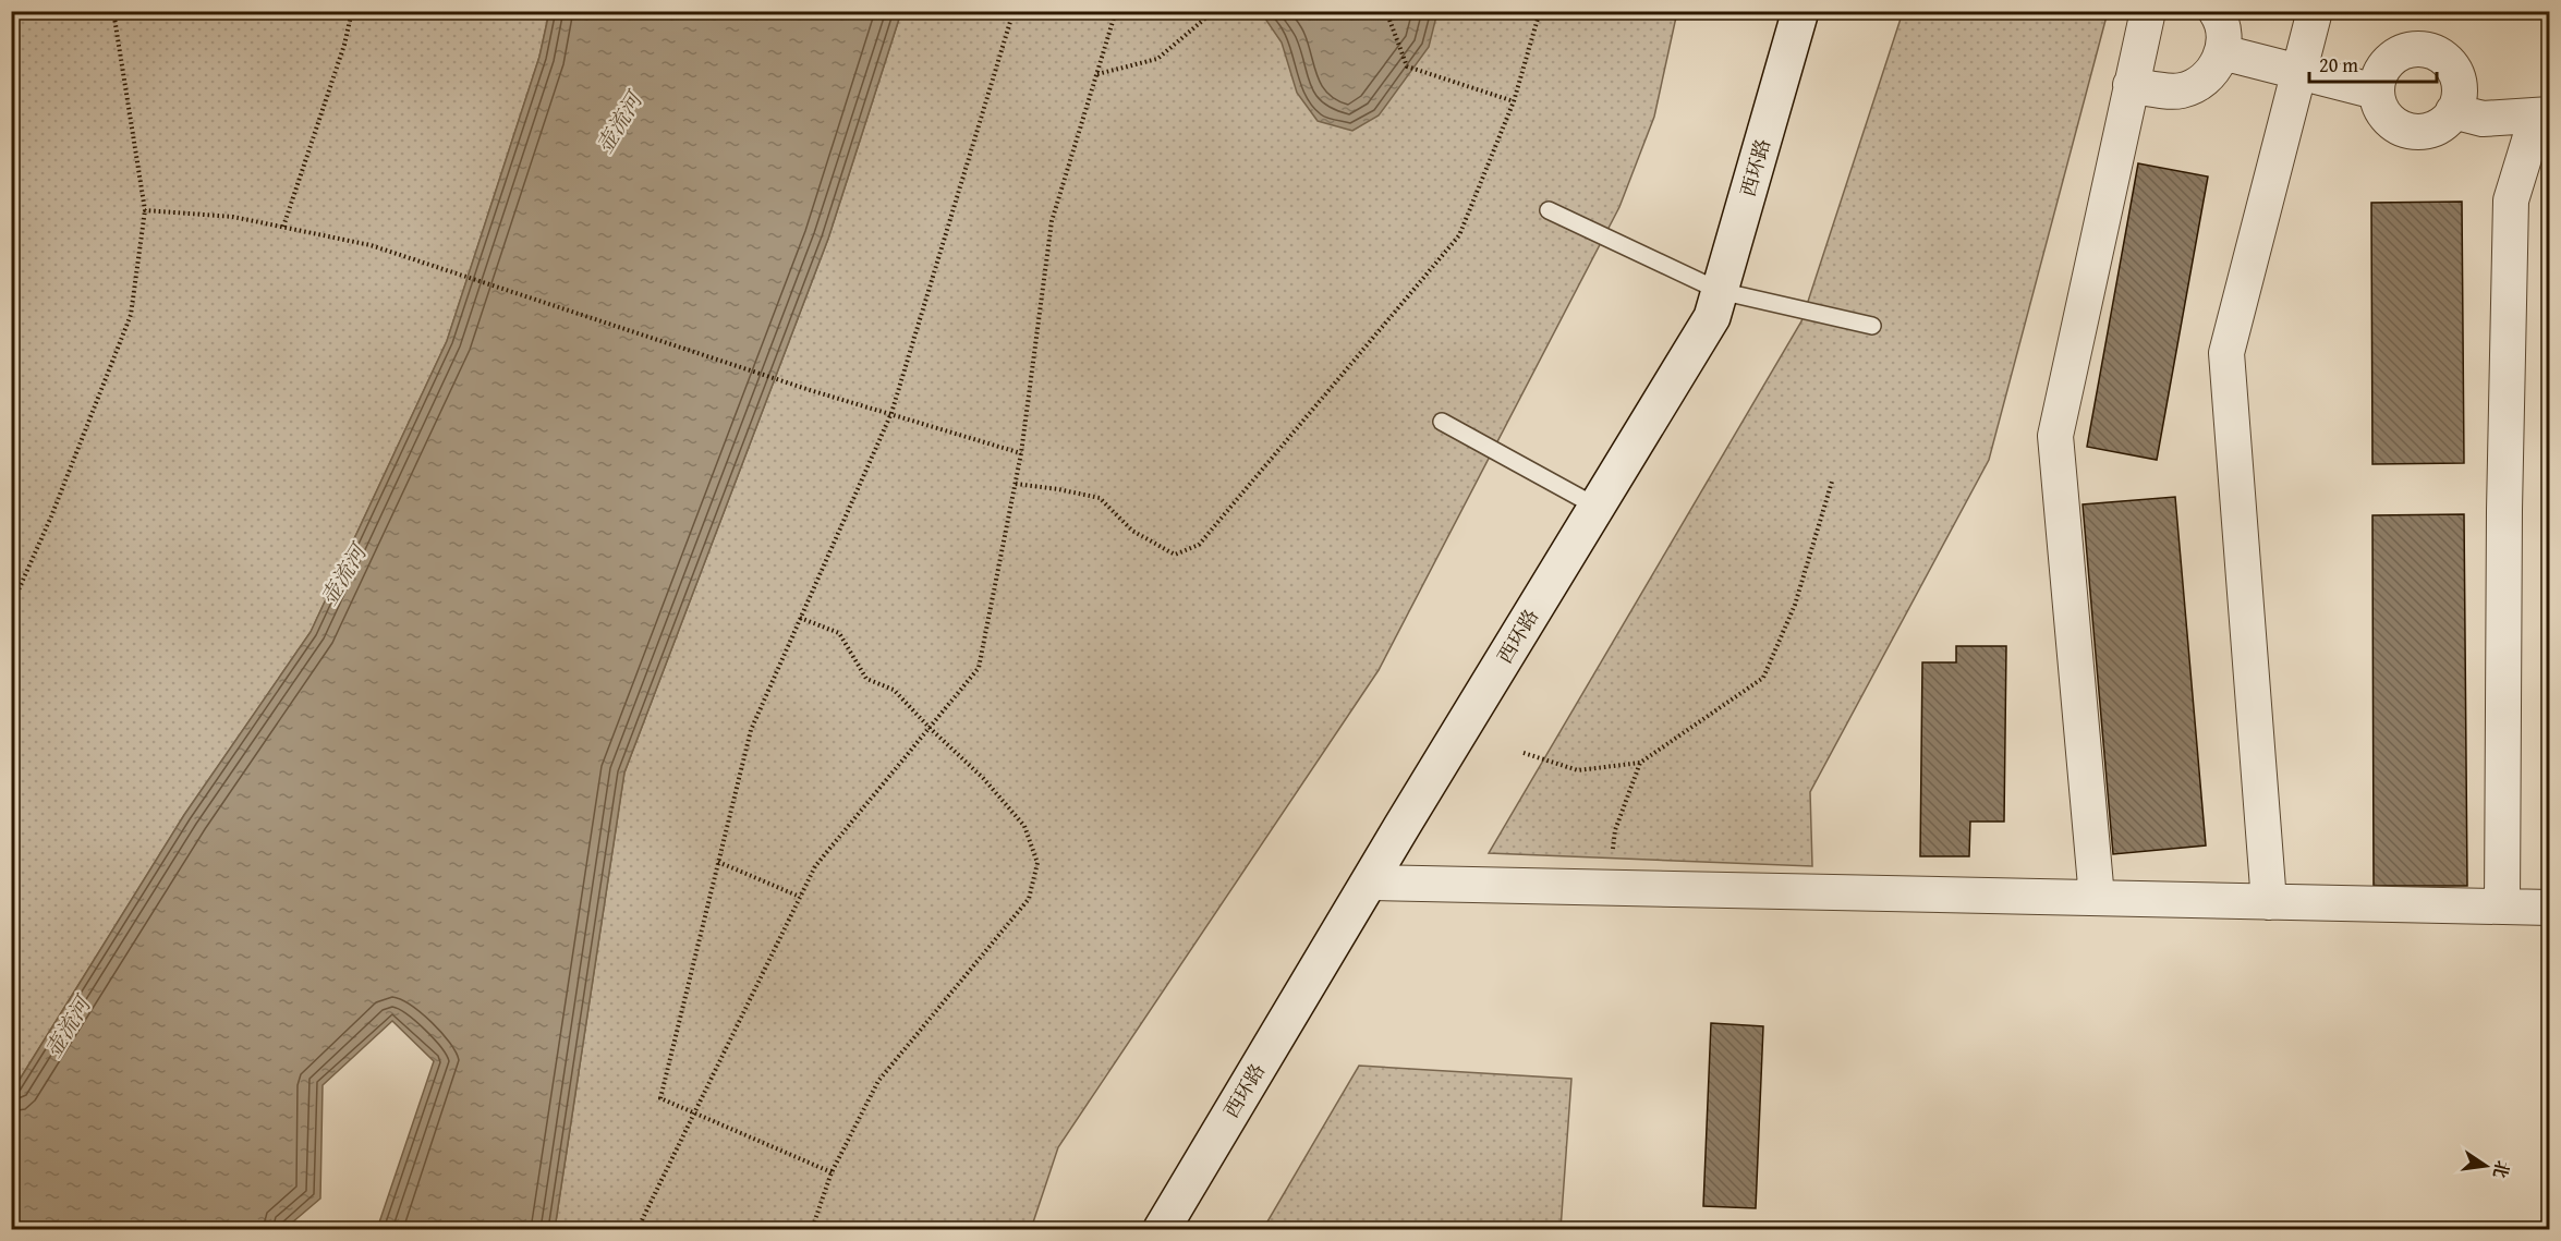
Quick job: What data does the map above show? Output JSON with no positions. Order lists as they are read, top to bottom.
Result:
{
  "streets": {
    "main road": ["西环路"]
  },
  "water": ["壶流河"],
  "scale_bar": "20 m",
  "north": "right"
}
